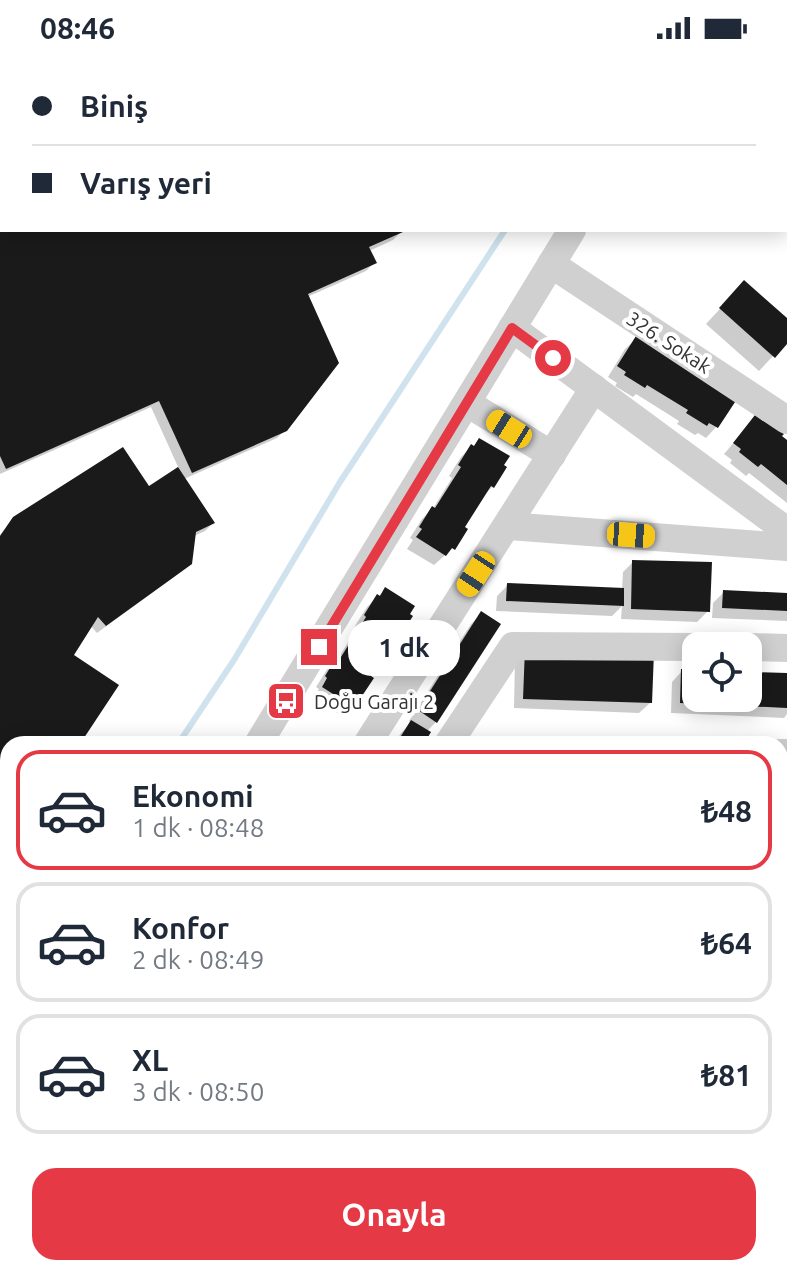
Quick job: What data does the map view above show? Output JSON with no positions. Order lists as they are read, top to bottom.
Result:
{
  "streets": {
    "street": ["326. Sokak"]
  },
  "places": {
    "bus stop": ["Doğu Garajı 2"]
  },
  "page": {
    "status": "08:46",
    "banner": ["Biniş", "Varış yeri"],
    "bubble": "1 dk",
    "list": [
      {
        "name": "Ekonomi",
        "note": "1 dk · 08:48",
        "value": "₺48"
      },
      {
        "name": "Konfor",
        "note": "2 dk · 08:49",
        "value": "₺64"
      },
      {
        "name": "XL",
        "note": "3 dk · 08:50",
        "value": "₺81"
      }
    ],
    "buttons": "Onayla"
  }
}
